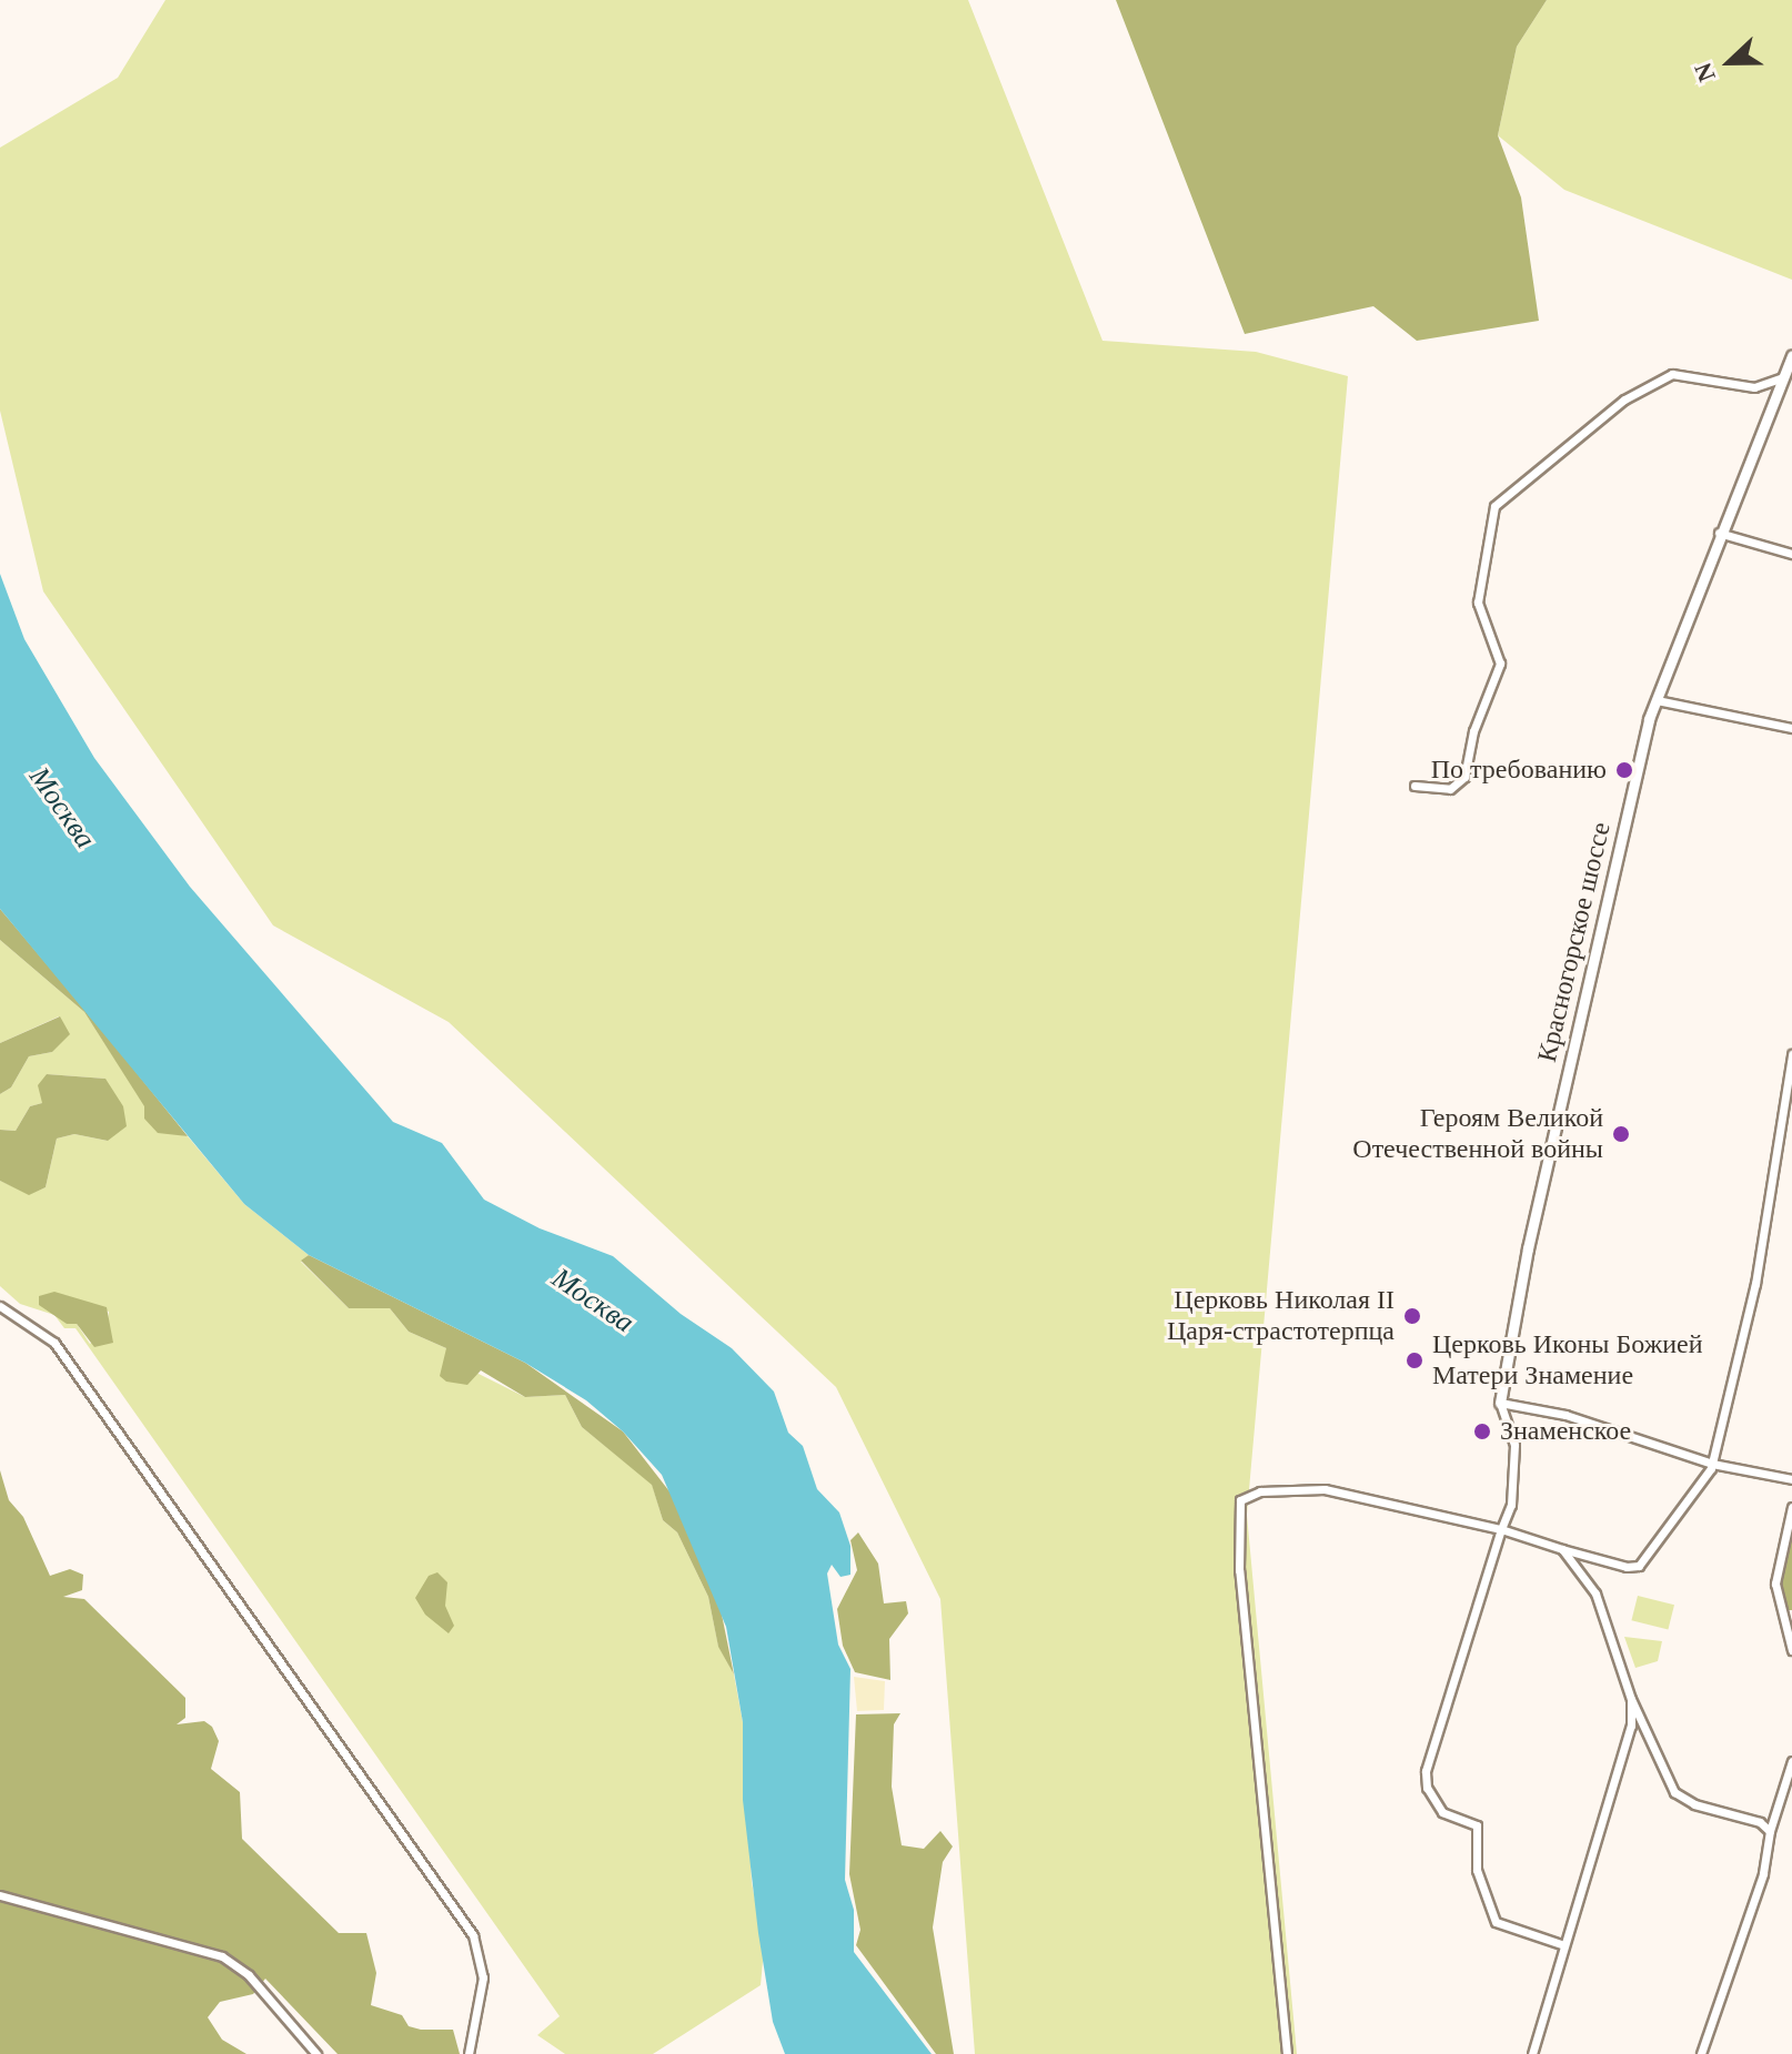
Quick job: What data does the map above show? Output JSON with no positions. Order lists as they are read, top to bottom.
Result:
{
  "streets": {
    "street": ["Красногорское шоссе"]
  },
  "water": ["Москва"],
  "places": [
    "По требованию",
    "Героям Великой Отечественной войны",
    "Церковь Николая II Царя-страстотерпца",
    "Церковь Иконы Божией Матери Знамение",
    "Знаменское"
  ],
  "north": "left"
}
